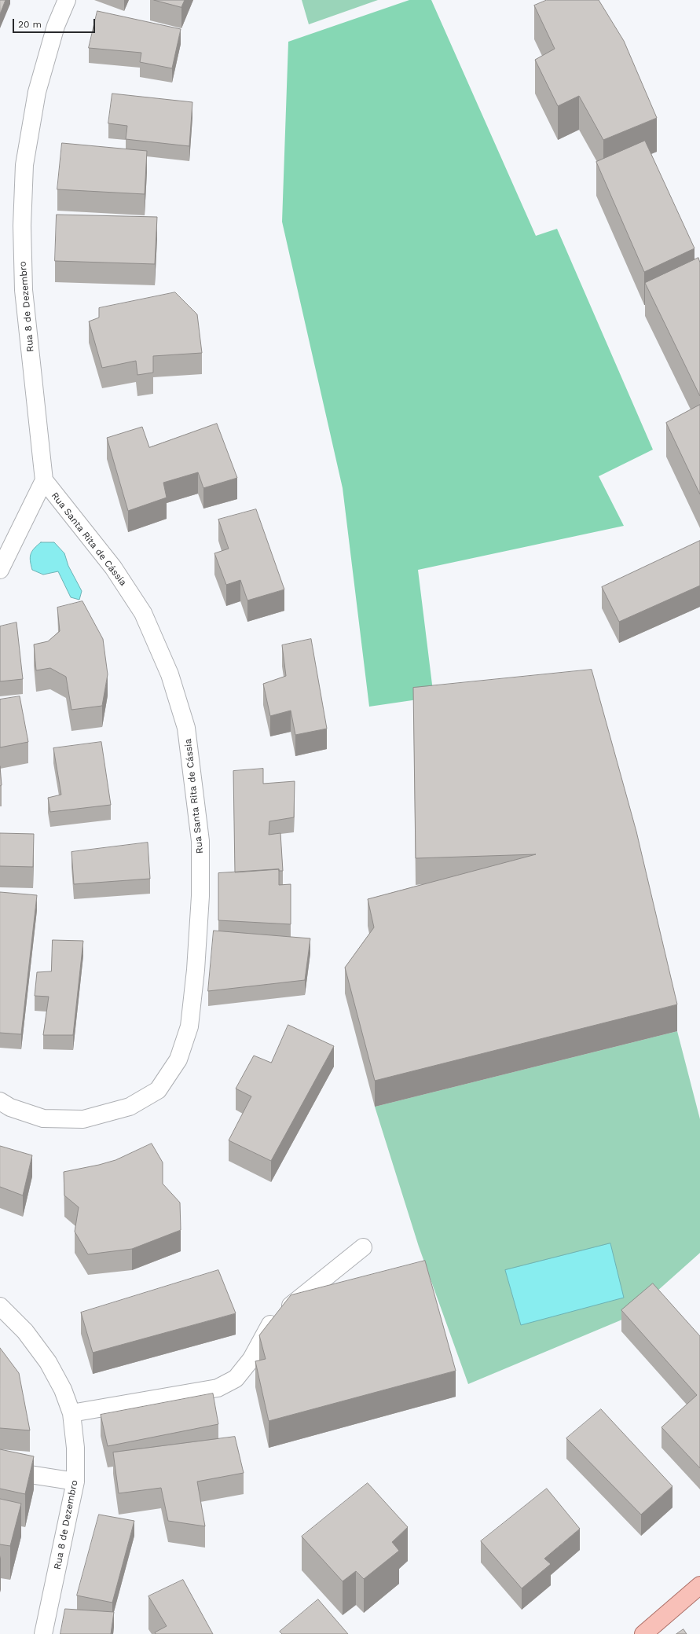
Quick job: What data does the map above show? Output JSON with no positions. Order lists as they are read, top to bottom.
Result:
{
  "streets": {
    "street": ["Rua 8 de Dezembro", "Rua Santa Rita de Cássia"]
  },
  "crossings": [
    ["Rua 8 de Dezembro", "Rua Santa Rita de Cássia"]
  ],
  "scale_bar": "20 m"
}
